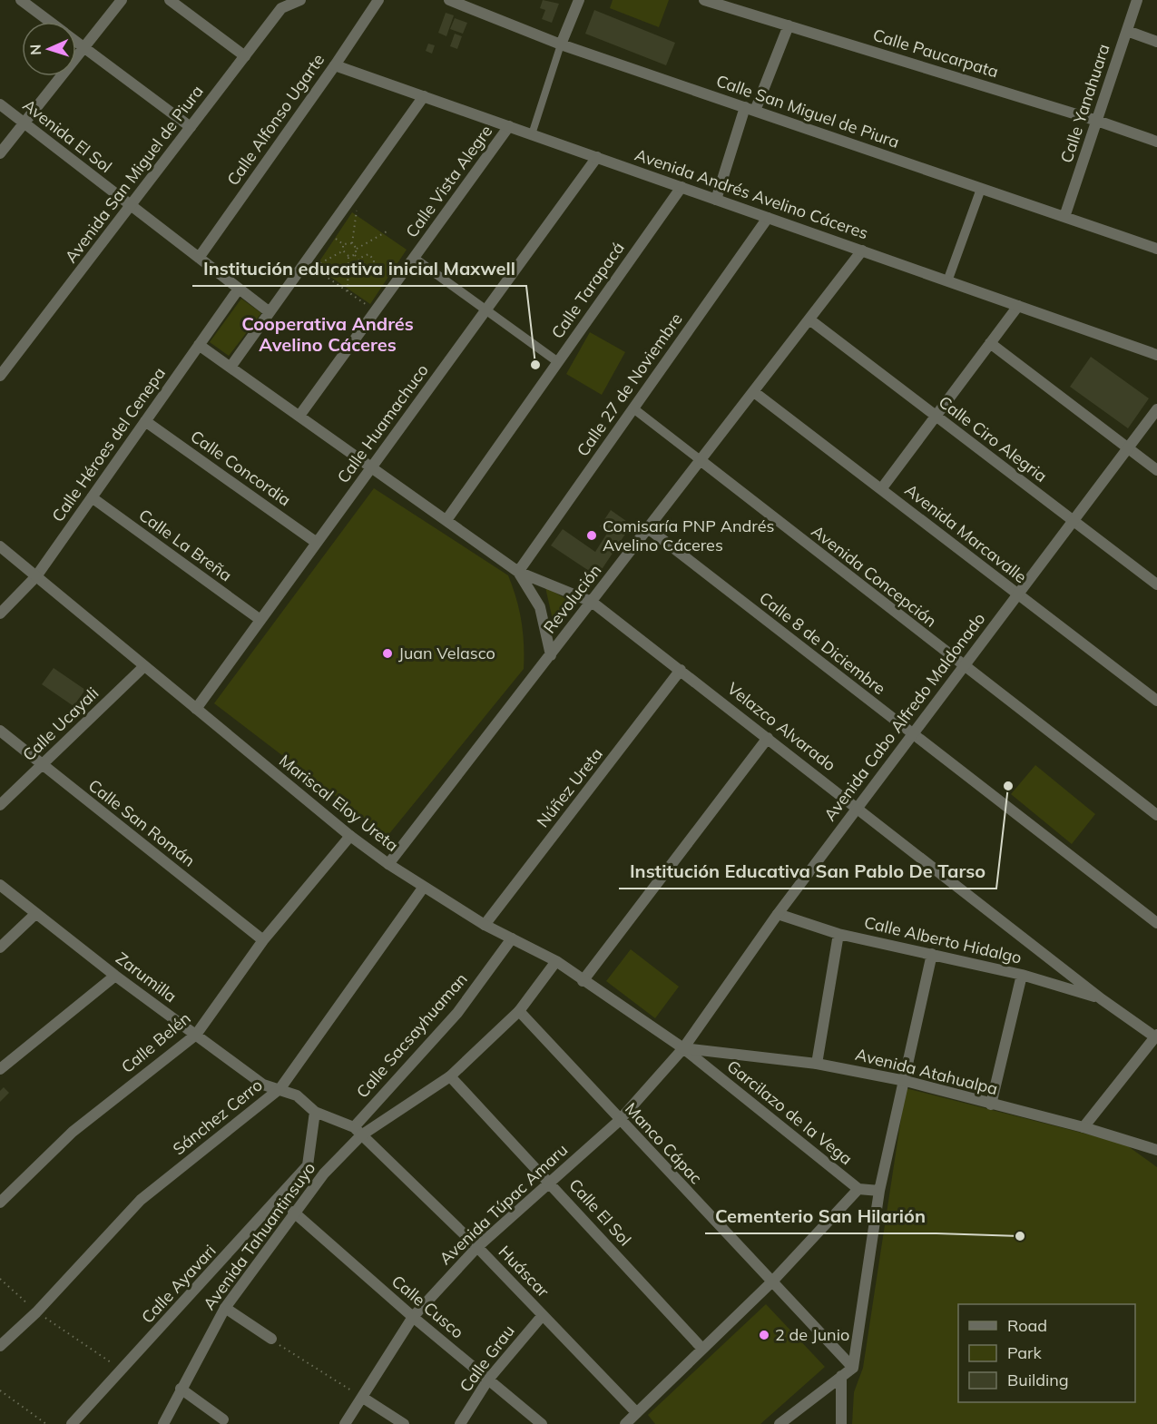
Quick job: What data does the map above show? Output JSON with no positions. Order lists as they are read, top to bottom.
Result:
{
  "streets": {
    "street": [
      "Calle Paucarpata",
      "Calle Yanahuara",
      "Calle San Miguel de Piura",
      "Calle Alfonso Ugarte",
      "Avenida El Sol",
      "Avenida San Miguel de Piura",
      "Calle Vista Alegre",
      "Avenida Andrés Avelino Cáceres",
      "Calle Tarapacá",
      "Calle 27 de Noviembre",
      "Calle Huamachuco",
      "Calle Ciro Alegria",
      "Calle Héroes del Cenepa",
      "Calle Concordia",
      "Avenida Marcavalle",
      "Calle La Breña",
      "Avenida Concepción",
      "Revolución",
      "Calle 8 de Diciembre",
      "Avenida Cabo Alfredo Maldonado",
      "Calle Ucayali",
      "Velazco Alvarado",
      "Núñez Ureta",
      "Mariscal Eloy Ureta",
      "Calle San Román",
      "Calle Alberto Hidalgo",
      "Zarumilla",
      "Calle Sacsayhuaman",
      "Calle Belén",
      "Avenida Atahualpa",
      "Garcilazo de la Vega",
      "Sánchez Cerro",
      "Manco Cápac",
      "Avenida Túpac Amaru",
      "Calle El Sol",
      "Avenida Tahuantinsuyo",
      "Huáscar",
      "Calle Ayavari",
      "Calle Cusco",
      "Calle Grau"
    ]
  },
  "crossings": [
    ["Calle Paucarpata", "Calle Yanahuara"],
    ["Calle Yanahuara", "Calle San Miguel de Piura"],
    ["Calle Alfonso Ugarte", "Avenida El Sol"],
    ["Calle Alfonso Ugarte", "Avenida Andrés Avelino Cáceres"],
    ["Avenida El Sol", "Avenida San Miguel de Piura"],
    ["Avenida El Sol", "Calle Héroes del Cenepa"],
    ["Calle Vista Alegre", "Avenida Andrés Avelino Cáceres"],
    ["Avenida Andrés Avelino Cáceres", "Calle Tarapacá"],
    ["Avenida Andrés Avelino Cáceres", "Calle 27 de Noviembre"],
    ["Avenida Andrés Avelino Cáceres", "Calle Huamachuco"],
    ["Avenida Andrés Avelino Cáceres", "Revolución"],
    ["Calle 27 de Noviembre", "Velazco Alvarado"],
    ["Calle Huamachuco", "Calle Concordia"],
    ["Calle Huamachuco", "Calle La Breña"],
    ["Calle Huamachuco", "Mariscal Eloy Ureta"],
    ["Calle Ciro Alegria", "Revolución"],
    ["Calle Ciro Alegria", "Avenida Cabo Alfredo Maldonado"],
    ["Calle Héroes del Cenepa", "Calle Concordia"],
    ["Calle Héroes del Cenepa", "Calle La Breña"],
    ["Calle Héroes del Cenepa", "Mariscal Eloy Ureta"],
    ["Avenida Marcavalle", "Revolución"],
    ["Avenida Marcavalle", "Avenida Cabo Alfredo Maldonado"],
    ["Avenida Concepción", "Revolución"],
    ["Avenida Concepción", "Avenida Cabo Alfredo Maldonado"],
    ["Revolución", "Calle 8 de Diciembre"],
    ["Revolución", "Velazco Alvarado"],
    ["Revolución", "Mariscal Eloy Ureta"],
    ["Calle 8 de Diciembre", "Avenida Cabo Alfredo Maldonado"],
    ["Avenida Cabo Alfredo Maldonado", "Velazco Alvarado"],
    ["Avenida Cabo Alfredo Maldonado", "Mariscal Eloy Ureta"],
    ["Avenida Cabo Alfredo Maldonado", "Calle Alberto Hidalgo"],
    ["Avenida Cabo Alfredo Maldonado", "Avenida Atahualpa"],
    ["Avenida Cabo Alfredo Maldonado", "Garcilazo de la Vega"],
    ["Avenida Cabo Alfredo Maldonado", "Avenida Túpac Amaru"],
    ["Calle Ucayali", "Mariscal Eloy Ureta"],
    ["Calle Ucayali", "Calle San Román"],
    ["Velazco Alvarado", "Núñez Ureta"],
    ["Velazco Alvarado", "Calle Alberto Hidalgo"],
    ["Núñez Ureta", "Mariscal Eloy Ureta"],
    ["Mariscal Eloy Ureta", "Calle Sacsayhuaman"],
    ["Mariscal Eloy Ureta", "Calle Belén"],
    ["Mariscal Eloy Ureta", "Avenida Atahualpa"],
    ["Mariscal Eloy Ureta", "Garcilazo de la Vega"],
    ["Mariscal Eloy Ureta", "Sánchez Cerro"],
    ["Mariscal Eloy Ureta", "Avenida Túpac Amaru"],
    ["Mariscal Eloy Ureta", "Avenida Tahuantinsuyo"],
    ["Calle San Román", "Calle Belén"],
    ["Zarumilla", "Calle Sacsayhuaman"],
    ["Zarumilla", "Calle Belén"],
    ["Zarumilla", "Sánchez Cerro"],
    ["Zarumilla", "Avenida Tahuantinsuyo"],
    ["Zarumilla", "Huáscar"],
    ["Calle Sacsayhuaman", "Avenida Tahuantinsuyo"],
    ["Calle Sacsayhuaman", "Huáscar"],
    ["Avenida Atahualpa", "Garcilazo de la Vega"],
    ["Avenida Atahualpa", "Avenida Túpac Amaru"],
    ["Garcilazo de la Vega", "Avenida Túpac Amaru"],
    ["Manco Cápac", "Avenida Túpac Amaru"],
    ["Manco Cápac", "Avenida Tahuantinsuyo"],
    ["Avenida Túpac Amaru", "Calle El Sol"],
    ["Avenida Túpac Amaru", "Huáscar"],
    ["Avenida Túpac Amaru", "Calle Cusco"],
    ["Calle El Sol", "Avenida Tahuantinsuyo"],
    ["Avenida Tahuantinsuyo", "Huáscar"],
    ["Avenida Tahuantinsuyo", "Calle Cusco"],
    ["Huáscar", "Calle Grau"],
    ["Calle Cusco", "Calle Grau"]
  ],
  "districts": ["Cooperativa Andrés Avelino Cáceres"],
  "places": [
    "Institución educativa inicial Maxwell",
    "Comisaría PNP Andrés Avelino Cáceres",
    "Juan Velasco",
    "Institución Educativa San Pablo De Tarso",
    "Cementerio San Hilarión",
    "2 de Junio"
  ],
  "legend": ["Road", "Park", "Building"],
  "north": "left"
}
